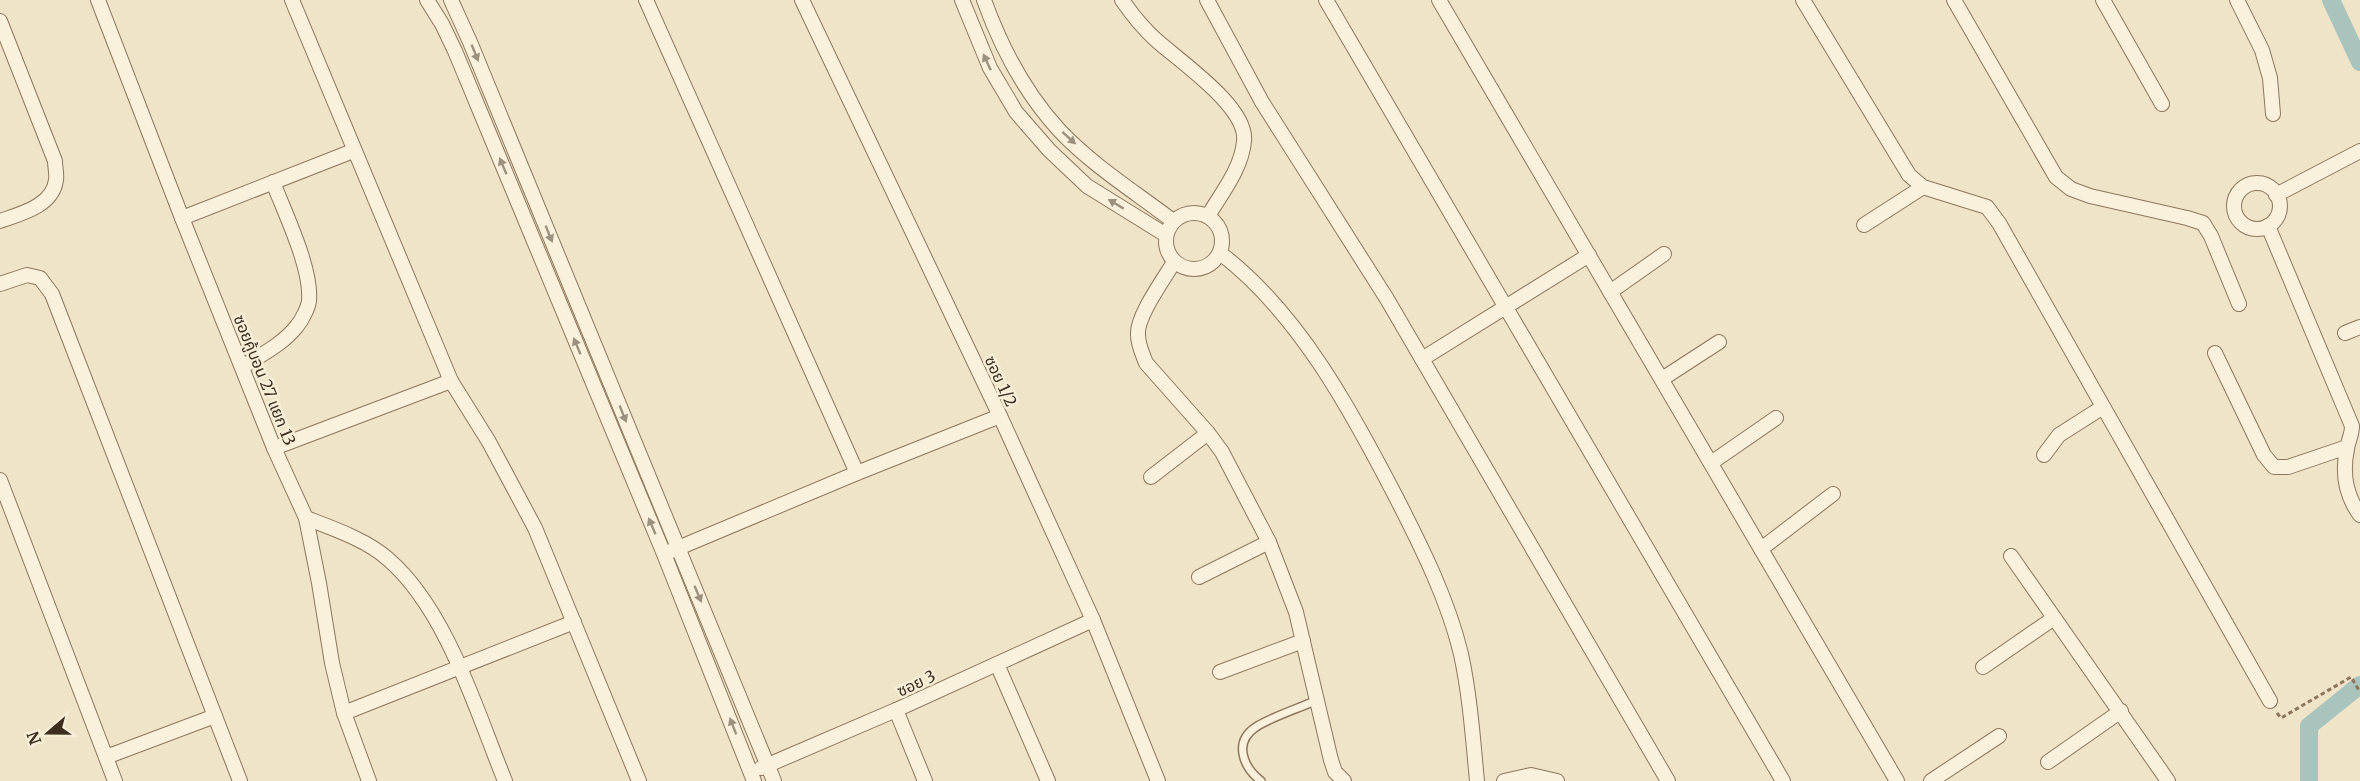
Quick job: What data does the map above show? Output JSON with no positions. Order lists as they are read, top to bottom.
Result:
{
  "streets": {
    "street": ["ซอยคู้บอน 27 แยก 13", "ซอย 1/2", "ซอย 3"]
  },
  "crossings": [
    ["ซอย 1/2", "ซอย 3"]
  ],
  "north": "left"
}
